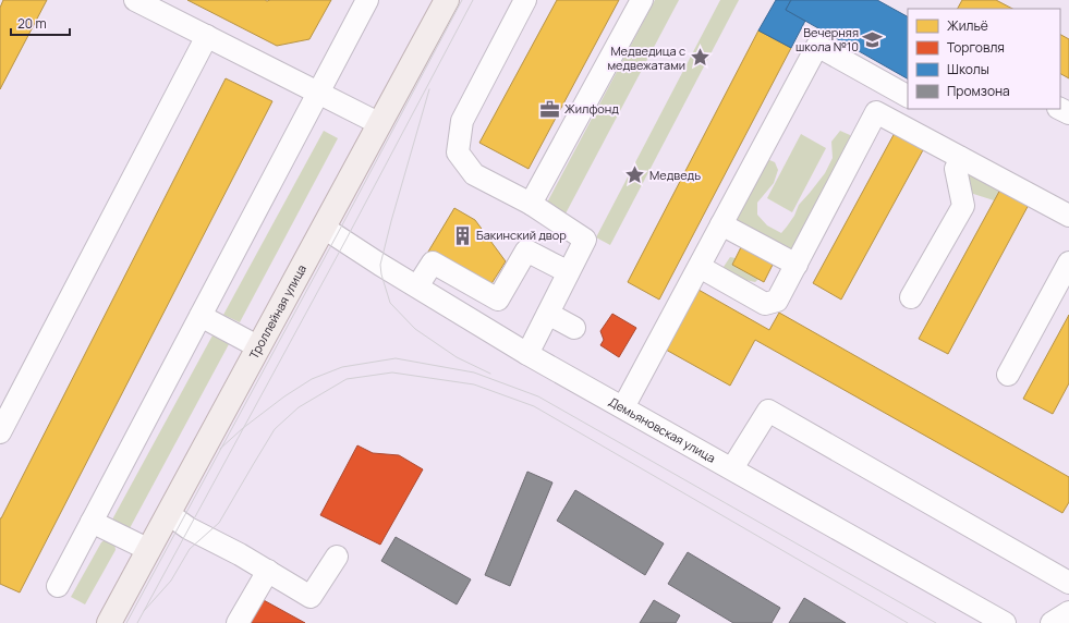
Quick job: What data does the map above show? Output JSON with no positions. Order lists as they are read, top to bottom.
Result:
{
  "streets": {
    "main road": ["Троллейная улица"],
    "street": ["Демьяновская улица"]
  },
  "crossings": [
    ["Троллейная улица", "Демьяновская улица"]
  ],
  "places": {
    "school or university": ["Вечерняя школа №10"],
    "place": ["Медведица с медвежатами", "Медведь"],
    "office": ["Жилфонд"],
    "building": ["Бакинский двор"]
  },
  "legend": [
    "Жильё",
    "Торговля",
    "Школы",
    "Промзона"
  ],
  "scale_bar": "20 m"
}
